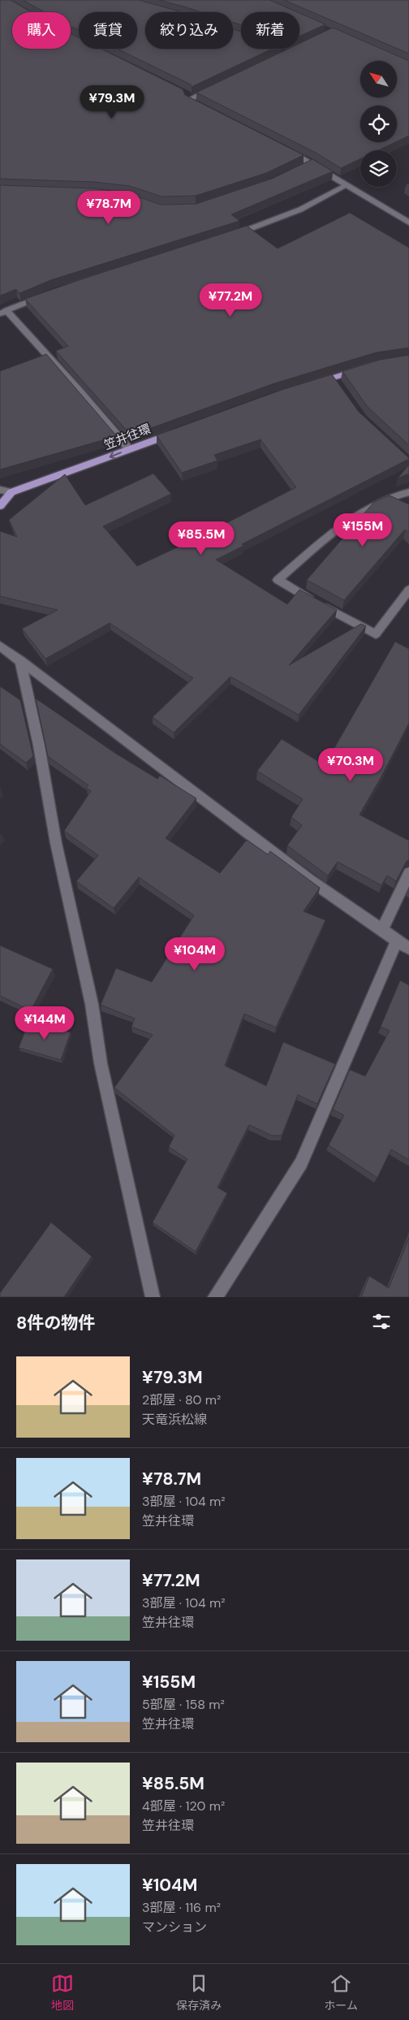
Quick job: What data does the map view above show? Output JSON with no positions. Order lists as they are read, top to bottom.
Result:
{
  "streets": {
    "main road": ["笠井往環"]
  },
  "one_way": ["笠井往環"],
  "north": "top left",
  "page": {
    "chip": [
      "購入",
      "賃貸",
      "絞り込み",
      "新着"
    ],
    "price": [
      "¥79.3M",
      "¥78.7M",
      "¥77.2M",
      "¥155M",
      "¥85.5M",
      "¥70.3M",
      "¥104M",
      "¥144M"
    ],
    "heading": "8件の物件",
    "list": [
      {
        "name": "¥79.3M",
        "note": "2部屋 · 80 m² · 天竜浜松線"
      },
      {
        "name": "¥78.7M",
        "note": "3部屋 · 104 m² · 笠井往環"
      },
      {
        "name": "¥77.2M",
        "note": "3部屋 · 104 m² · 笠井往環"
      },
      {
        "name": "¥155M",
        "note": "5部屋 · 158 m² · 笠井往環"
      },
      {
        "name": "¥85.5M",
        "note": "4部屋 · 120 m² · 笠井往環"
      },
      {
        "name": "¥104M",
        "note": "3部屋 · 116 m² · マンション"
      }
    ],
    "tabs": ["地図", "保存済み", "ホーム"]
  }
}
